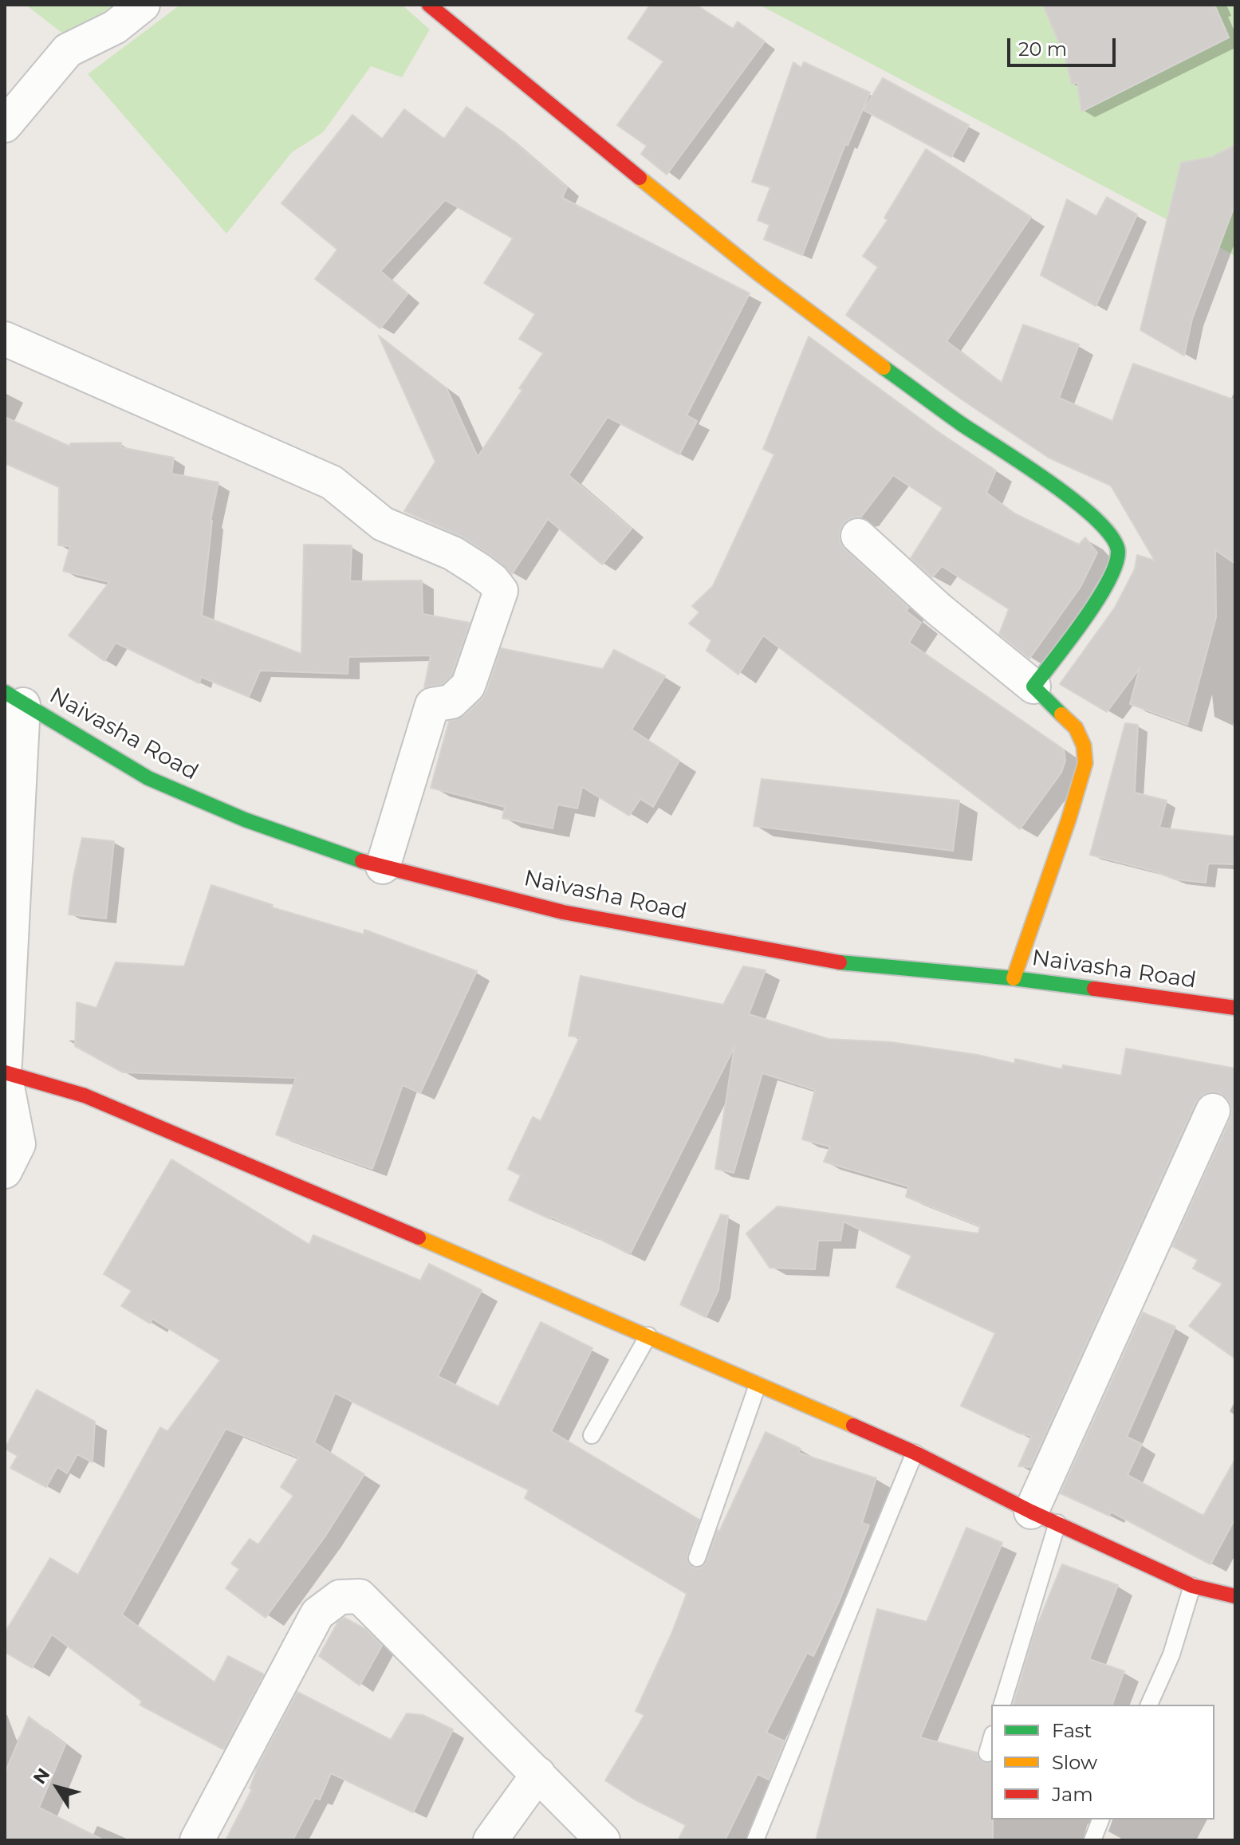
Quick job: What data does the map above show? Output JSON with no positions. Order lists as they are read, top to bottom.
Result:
{
  "streets": {
    "street": ["Naivasha Road"]
  },
  "legend": ["Fast", "Slow", "Jam"],
  "scale_bar": "20 m",
  "north": "top left"
}
